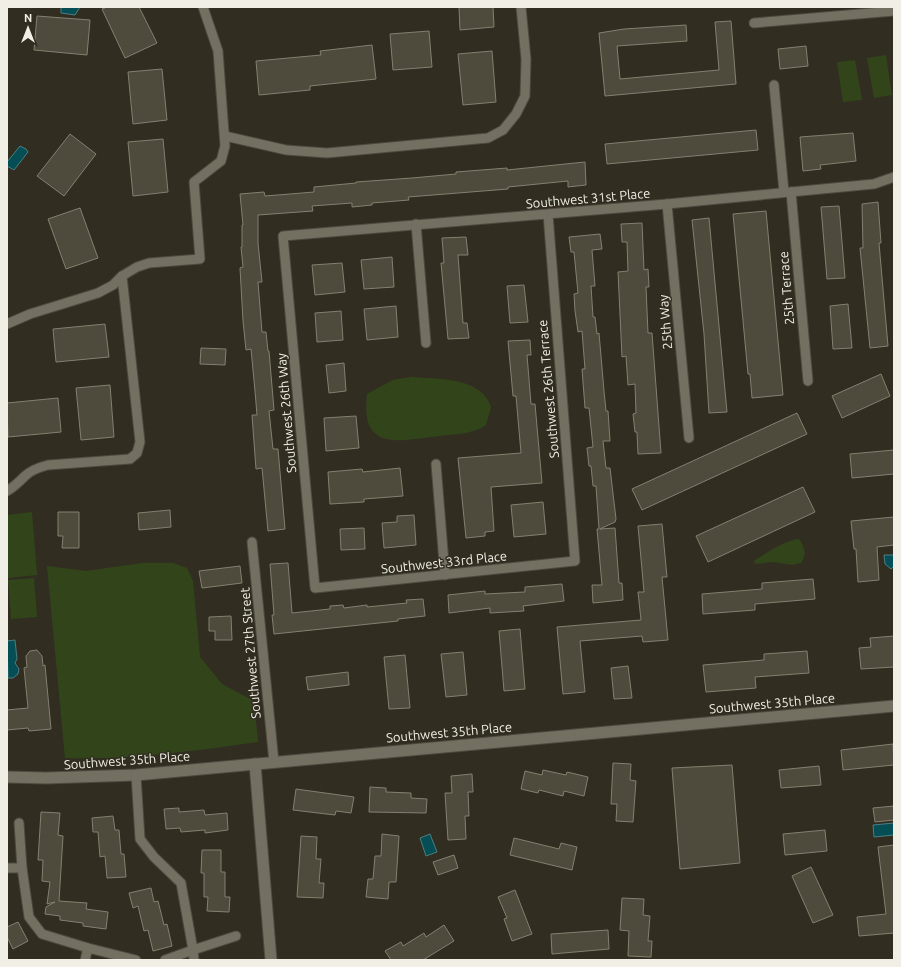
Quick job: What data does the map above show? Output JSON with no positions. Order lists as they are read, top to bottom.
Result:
{
  "streets": {
    "street": [
      "Southwest 31st Place",
      "25th Terrace",
      "25th Way",
      "Southwest 26th Terrace",
      "Southwest 26th Way",
      "Southwest 33rd Place",
      "Southwest 27th Street",
      "Southwest 35th Place"
    ]
  },
  "crossings": [
    ["Southwest 31st Place", "25th Terrace"],
    ["Southwest 31st Place", "25th Way"],
    ["Southwest 31st Place", "Southwest 26th Terrace"],
    ["Southwest 31st Place", "Southwest 26th Way"],
    ["Southwest 26th Terrace", "Southwest 33rd Place"],
    ["Southwest 26th Way", "Southwest 33rd Place"],
    ["Southwest 27th Street", "Southwest 35th Place"]
  ],
  "north": "top"
}
